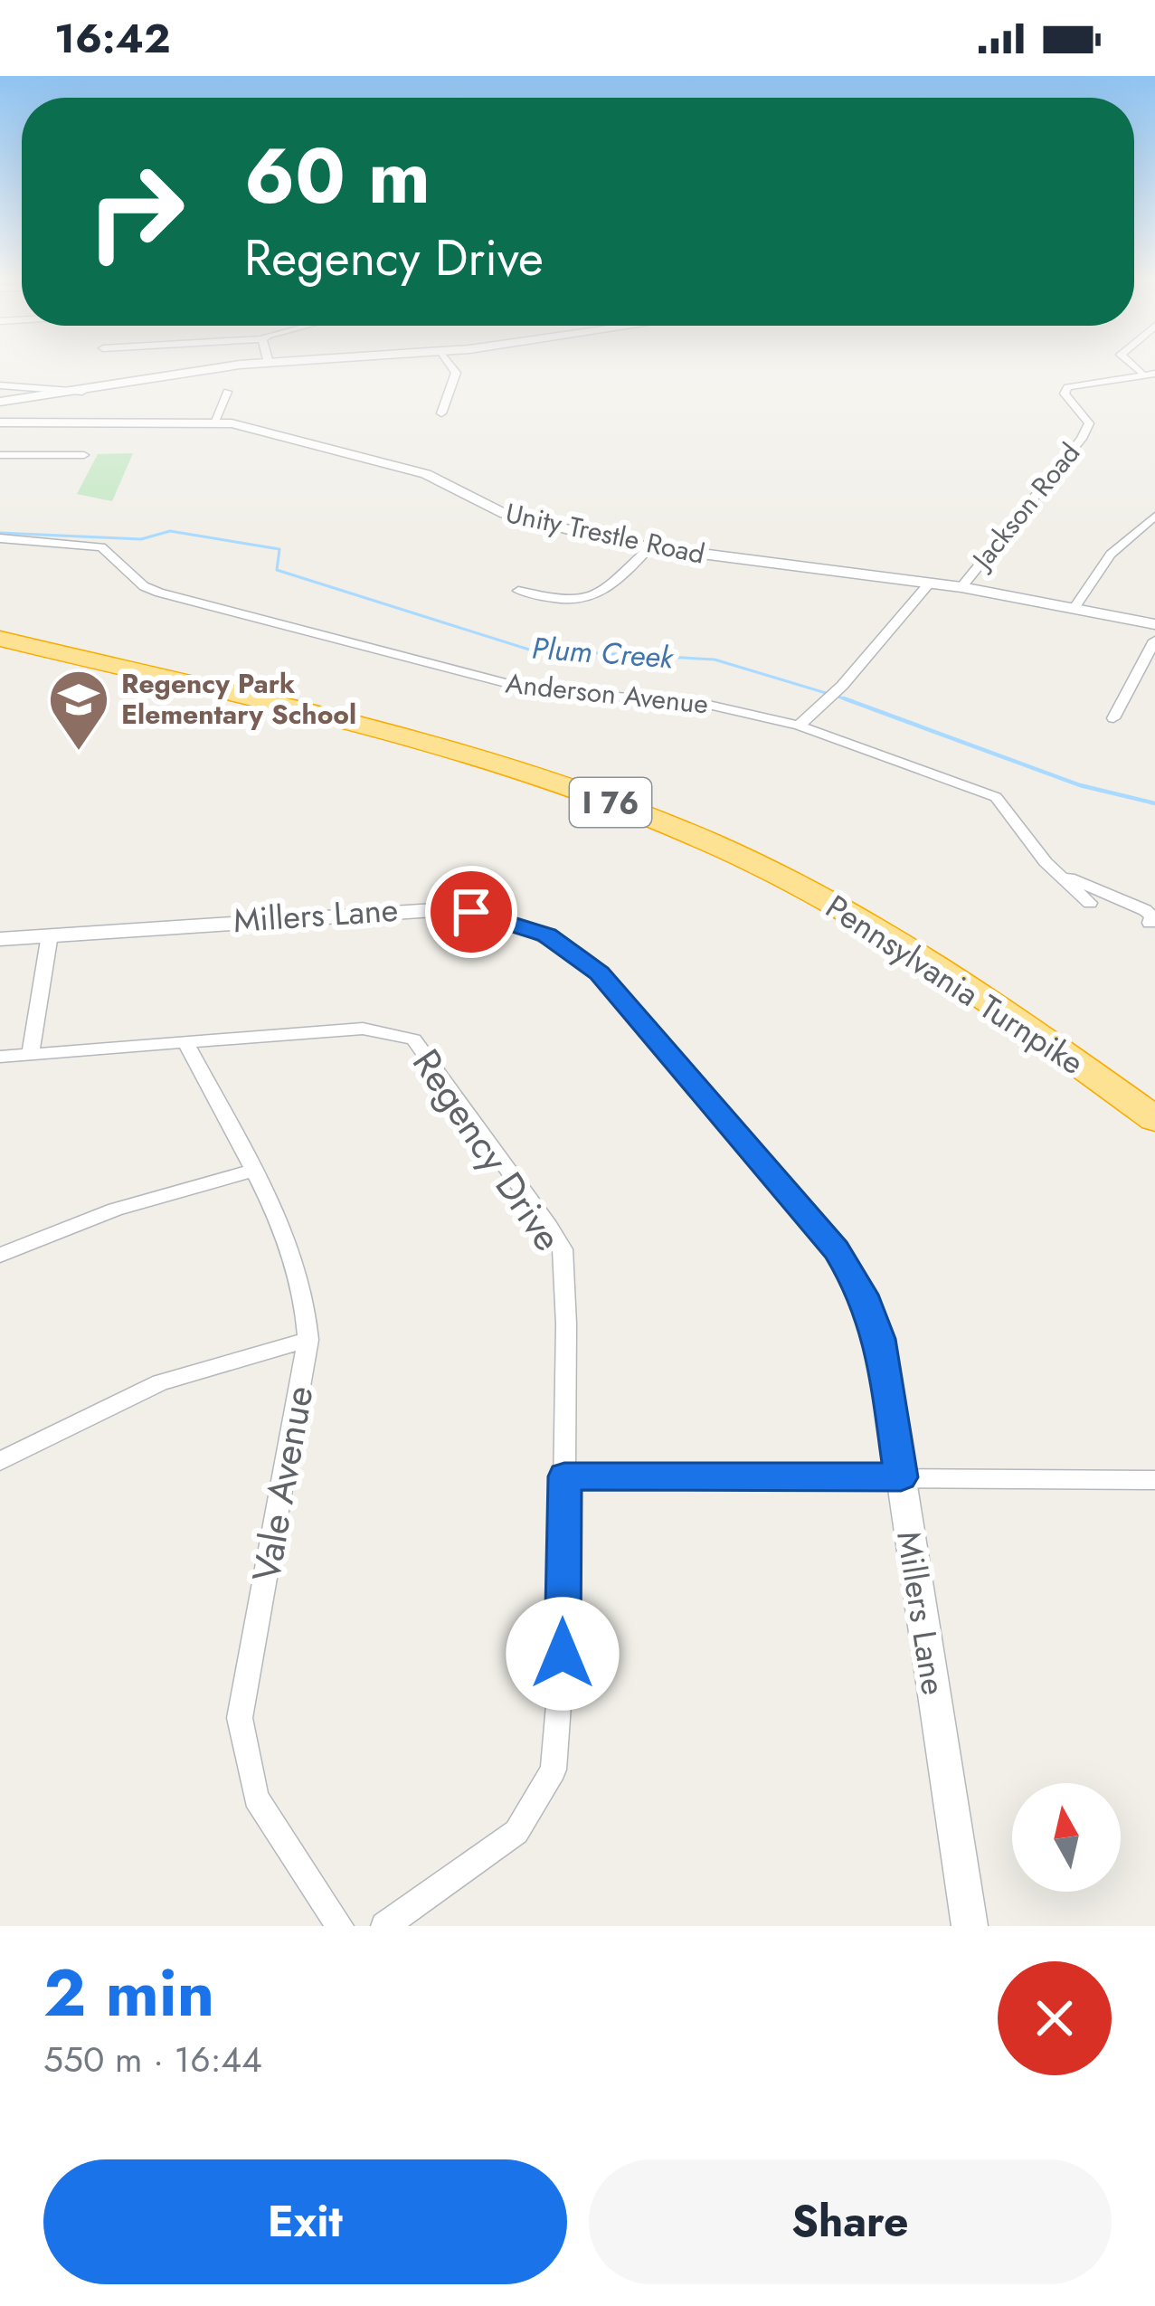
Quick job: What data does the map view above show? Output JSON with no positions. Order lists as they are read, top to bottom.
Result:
{
  "streets": {
    "highway": ["I 76", "Pennsylvania Turnpike"],
    "street": [
      "Jackson Road",
      "Unity Trestle Road",
      "Anderson Avenue",
      "Millers Lane",
      "Regency Drive",
      "Vale Avenue"
    ]
  },
  "crossings": [
    ["Jackson Road", "Unity Trestle Road"],
    ["Regency Drive", "Vale Avenue"]
  ],
  "water": ["Plum Creek"],
  "places": {
    "school or university": ["Regency Park Elementary School"]
  },
  "north": "top",
  "page": {
    "status": "16:42",
    "turn": ["60 m", "Regency Drive"],
    "heading": ["2 min", "550 m · 16:44"],
    "buttons": ["Exit", "Share"]
  }
}
